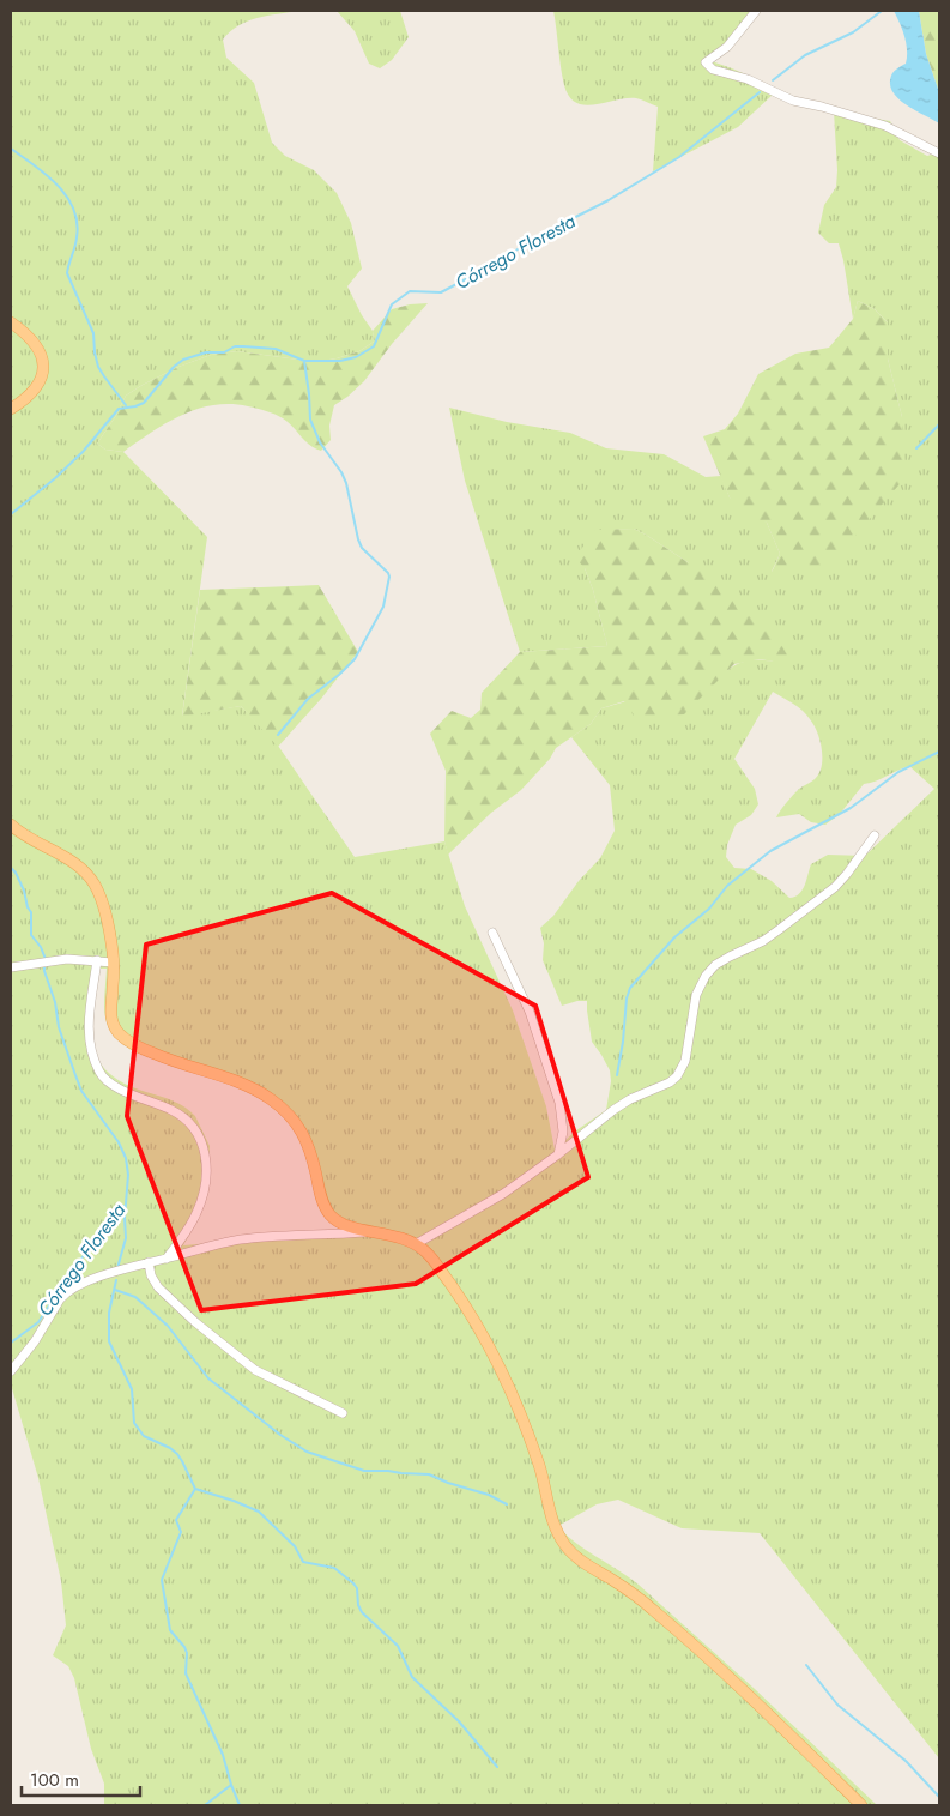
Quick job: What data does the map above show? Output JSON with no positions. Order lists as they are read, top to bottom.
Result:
{
  "water": ["Córrego Floresta"],
  "scale_bar": "100 m"
}
